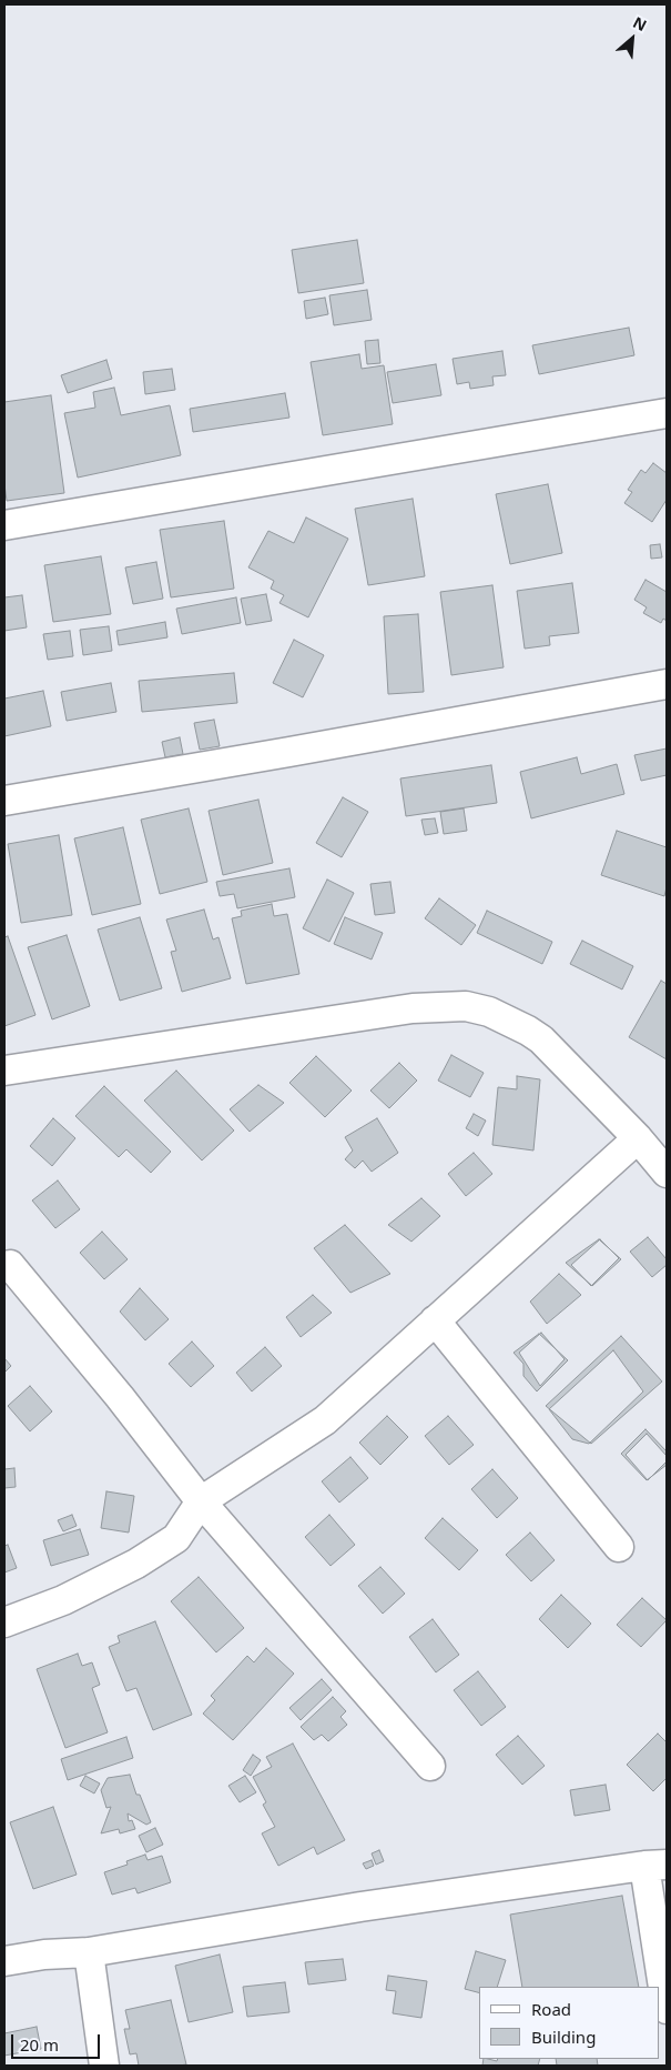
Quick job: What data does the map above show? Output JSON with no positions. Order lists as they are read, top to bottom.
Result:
{
  "legend": ["Road", "Building"],
  "scale_bar": "20 m",
  "north": "top right"
}
